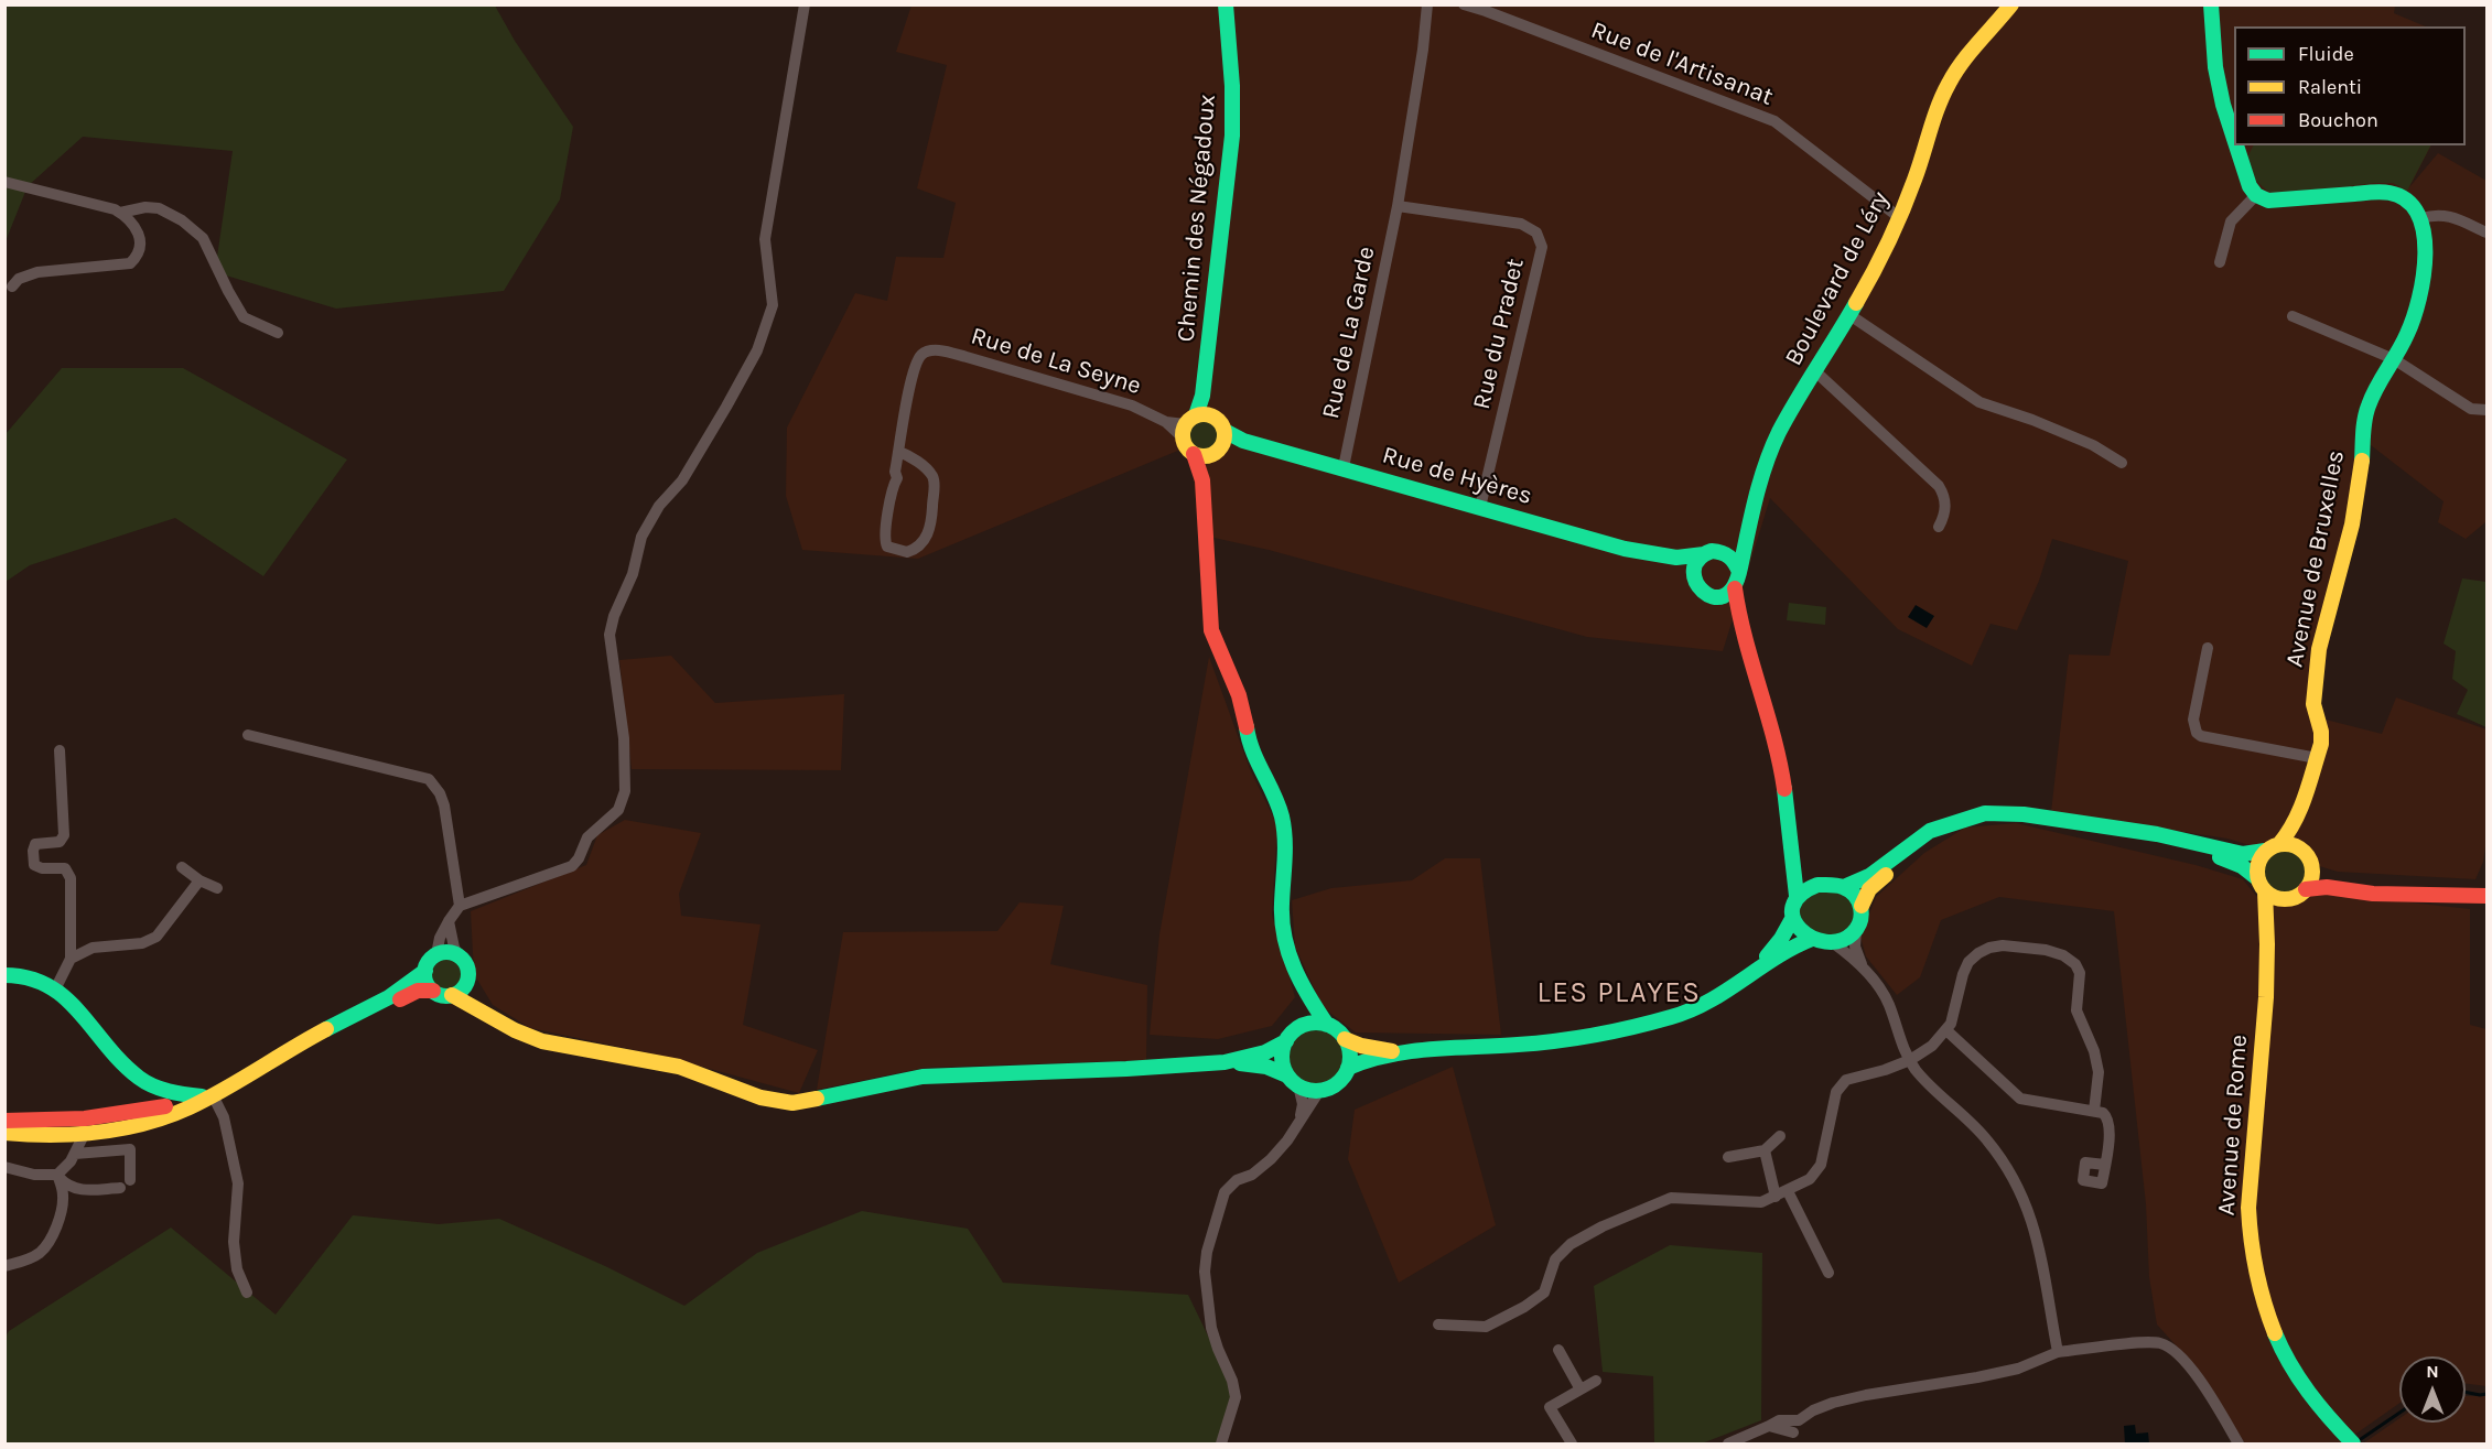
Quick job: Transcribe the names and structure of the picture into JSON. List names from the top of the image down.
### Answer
{
  "streets": {
    "street": [
      "Rue de l'Artisanat",
      "Chemin des Négadoux",
      "Boulevard de Léry",
      "Rue de La Garde",
      "Rue du Pradet",
      "Rue de La Seyne",
      "Rue de Hyères",
      "Avenue de Bruxelles",
      "Avenue de Rome"
    ]
  },
  "crossings": [
    ["Rue de l'Artisanat", "Boulevard de Léry"],
    ["Chemin des Négadoux", "Rue de La Seyne"],
    ["Chemin des Négadoux", "Rue de Hyères"],
    ["Boulevard de Léry", "Rue de Hyères"],
    ["Rue de La Garde", "Rue du Pradet"],
    ["Rue de La Garde", "Rue de Hyères"],
    ["Rue du Pradet", "Rue de Hyères"],
    ["Rue de La Seyne", "Rue de Hyères"]
  ],
  "districts": ["LES PLAYES"],
  "legend": ["Fluide", "Ralenti", "Bouchon"],
  "north": "top"
}
